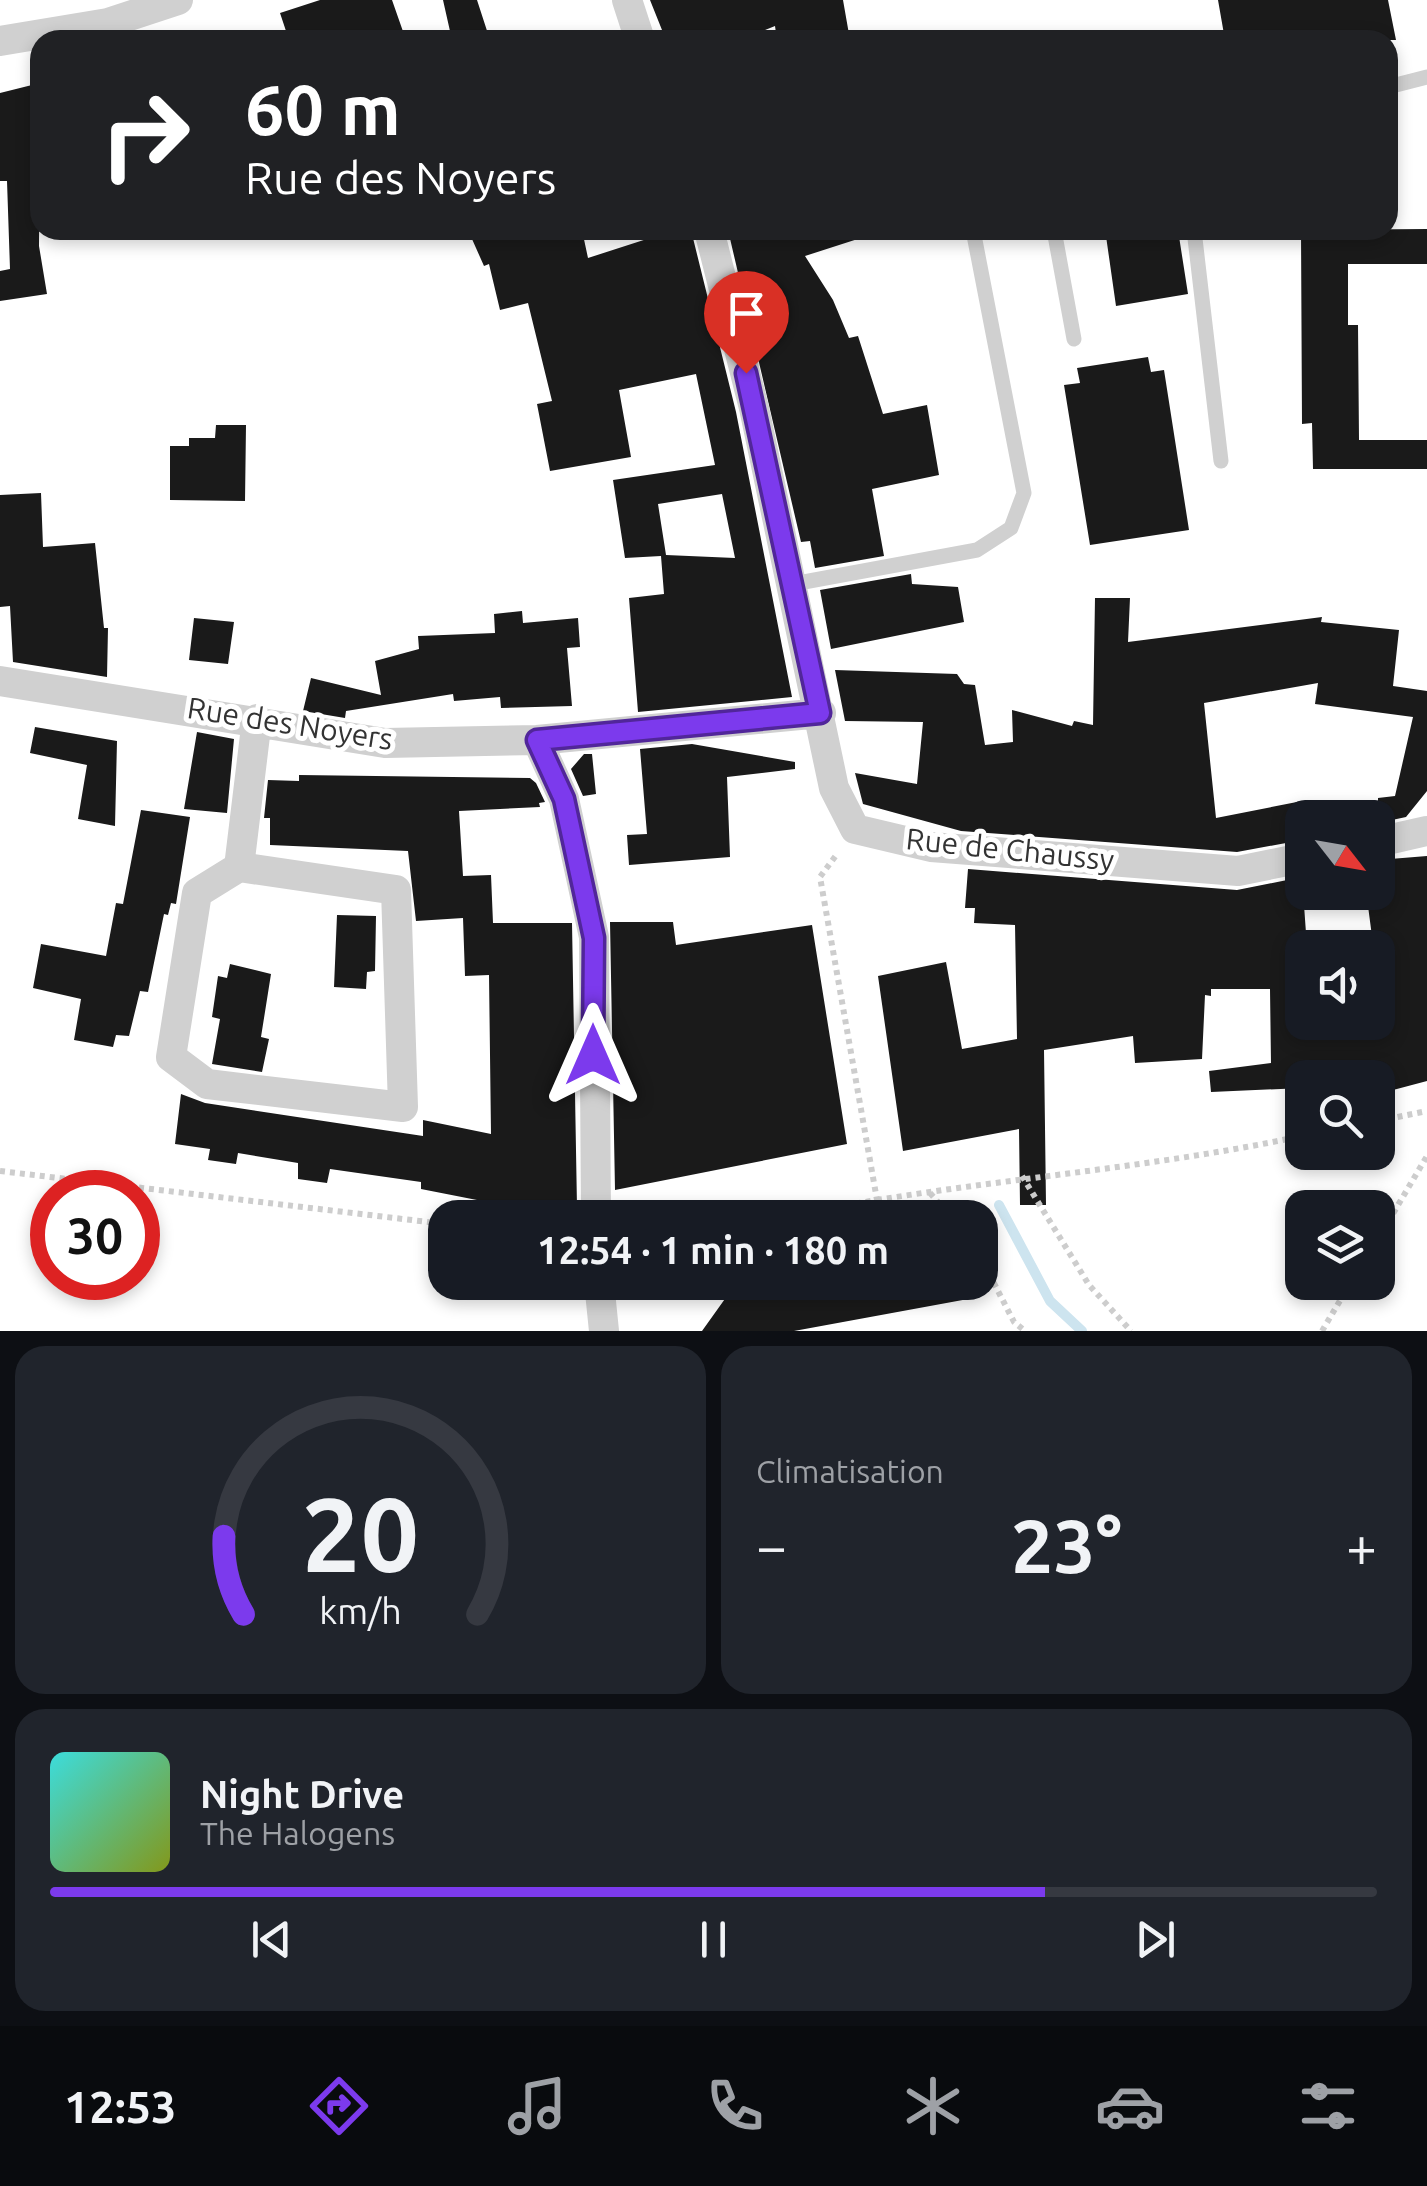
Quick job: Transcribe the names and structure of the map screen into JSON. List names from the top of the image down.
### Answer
{
  "streets": {
    "street": ["Rue des Noyers", "Rue de Chaussy"]
  },
  "north": "bottom right",
  "page": {
    "turn": ["60 m", "Rue des Noyers"],
    "limit": "30",
    "trip": "12:54 · 1 min · 180 m",
    "tile": "Climatisation",
    "heat": ["−", "23°", "+"],
    "song": ["Night Drive", "The Halogens"],
    "tabs": "12:53",
    "gauge": ["20", "km/h"]
  }
}
